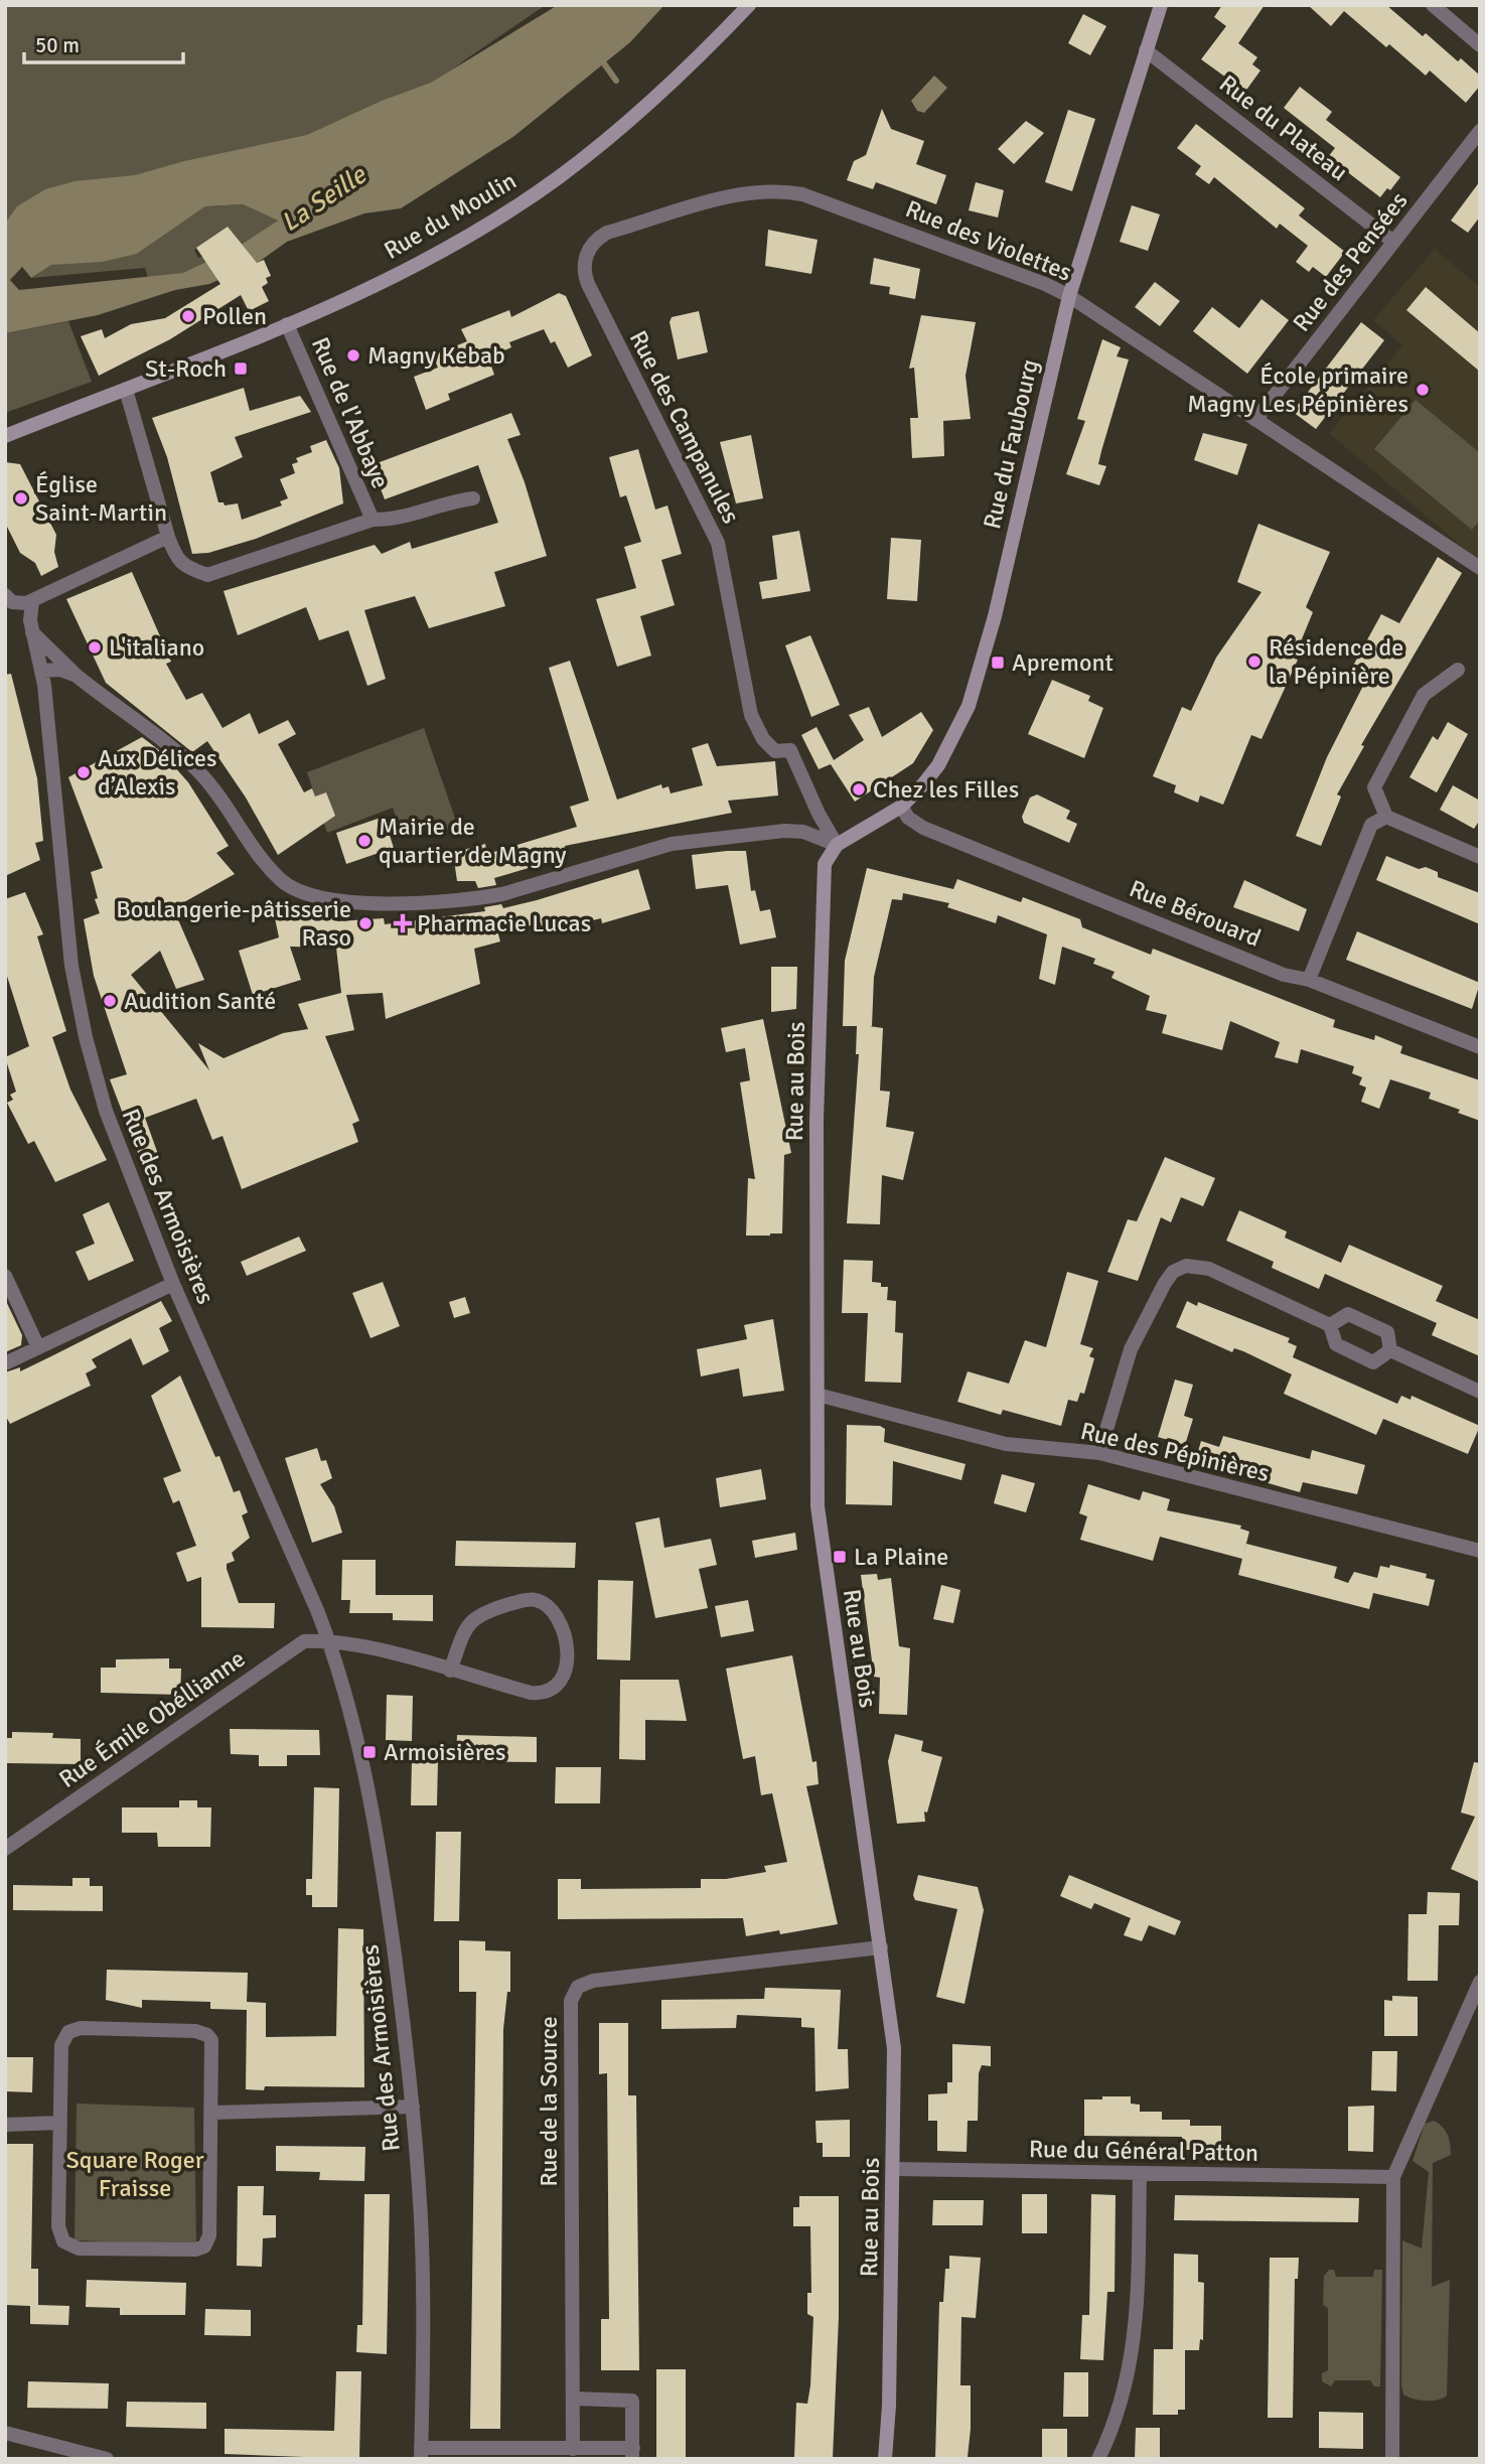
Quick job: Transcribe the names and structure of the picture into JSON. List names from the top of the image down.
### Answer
{
  "streets": {
    "main road": ["Rue du Moulin", "Rue du Faubourg", "Rue au Bois"],
    "street": [
      "Rue du Plateau",
      "Rue des Violettes",
      "Rue des Pensées",
      "Rue de l'Abbaye",
      "Rue des Campanules",
      "Rue Bérouard",
      "Rue des Armoisières",
      "Rue des Pépinières",
      "Rue Émile Obéllianne",
      "Rue de la Source",
      "Rue du Général Patton"
    ]
  },
  "crossings": [
    ["Rue du Plateau", "Rue des Pensées"],
    ["Rue du Plateau", "Rue du Faubourg"],
    ["Rue du Moulin", "Rue de l'Abbaye"],
    ["Rue des Violettes", "Rue des Pensées"],
    ["Rue des Violettes", "Rue des Campanules"],
    ["Rue des Violettes", "Rue du Faubourg"],
    ["Rue des Campanules", "Rue du Faubourg"],
    ["Rue des Campanules", "Rue au Bois"],
    ["Rue du Faubourg", "Rue Bérouard"],
    ["Rue du Faubourg", "Rue au Bois"],
    ["Rue au Bois", "Rue des Pépinières"],
    ["Rue au Bois", "Rue de la Source"],
    ["Rue au Bois", "Rue du Général Patton"],
    ["Rue des Armoisières", "Rue Émile Obéllianne"]
  ],
  "water": ["La Seille"],
  "parks": ["Square Roger Fraisse"],
  "places": {
    "other": [
      "Pollen",
      "Magny Kebab",
      "École primaire Magny Les Pépinières",
      "Église Saint-Martin",
      "L'italiano",
      "Résidence de la Pépinière",
      "Aux Délices d’Alexis",
      "Chez les Filles",
      "Mairie de quartier de Magny",
      "Boulangerie-pâtisserie Raso",
      "Audition Santé"
    ],
    "transit": [
      "St-Roch",
      "Apremont",
      "La Plaine",
      "Armoisières"
    ],
    "health": ["Pharmacie Lucas"]
  },
  "scale_bar": "50 m"
}
